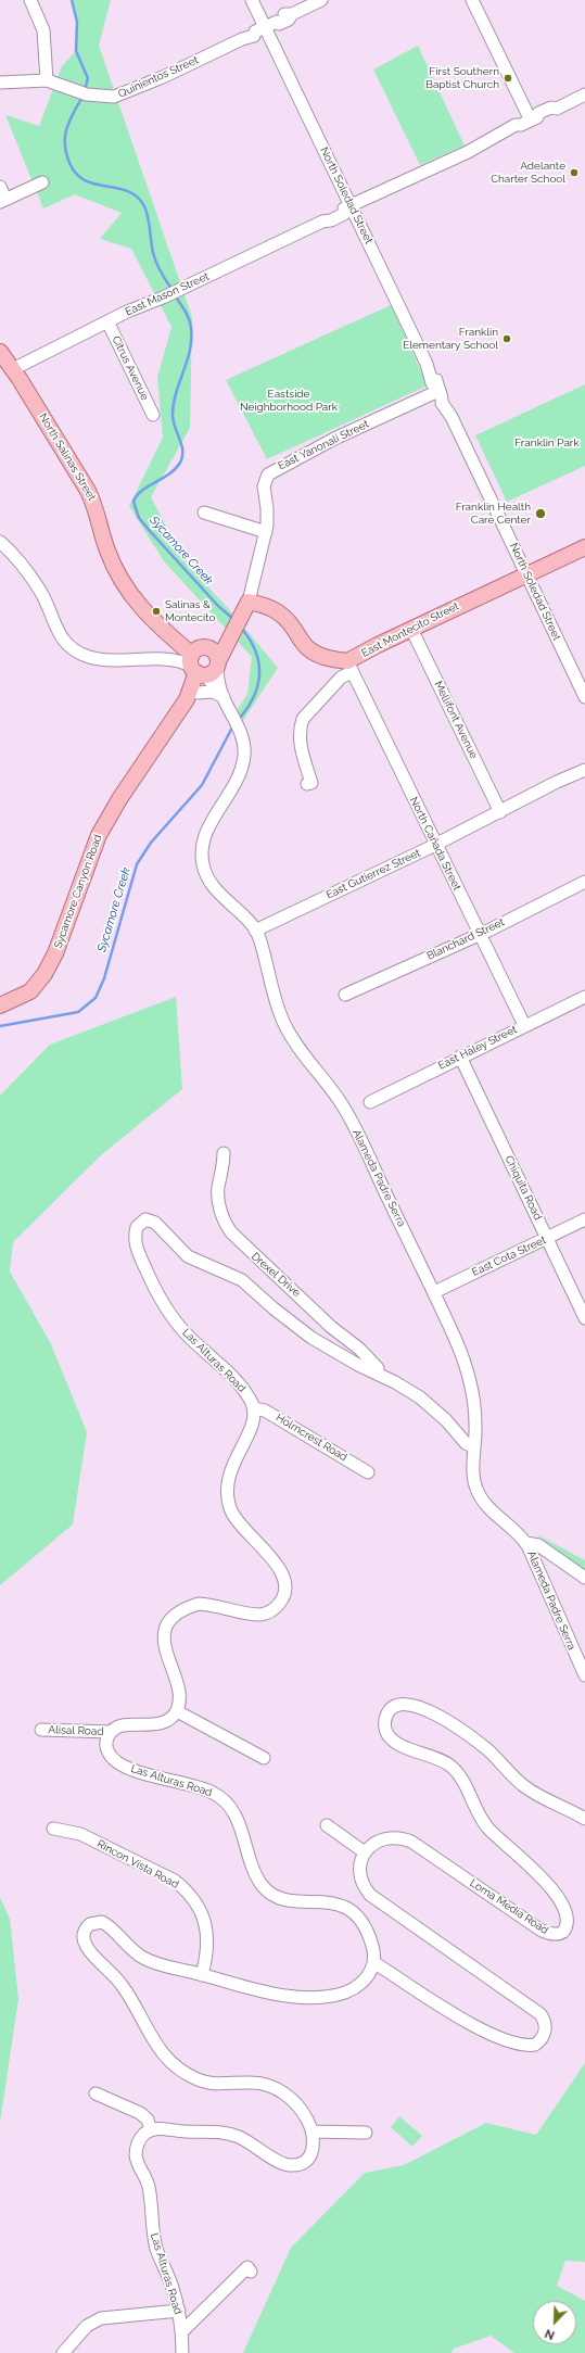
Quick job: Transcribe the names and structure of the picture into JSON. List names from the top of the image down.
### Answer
{
  "streets": {
    "main road": [
      "East Yanonali Street",
      "North Salinas Street",
      "East Montecito Street",
      "Sycamore Canyon Road"
    ],
    "street": [
      "Quinientos Street",
      "North Soledad Street",
      "East Mason Street",
      "Citrus Avenue",
      "Mellifont Avenue",
      "North Cañada Street",
      "East Gutierrez Street",
      "Blanchard Street",
      "East Haley Street",
      "Alameda Padre Serra",
      "Chiquita Road",
      "East Cota Street",
      "Drexel Drive",
      "Las Alturas Road",
      "Holmcrest Road",
      "Alisal Road",
      "Rincon Vista Road",
      "Loma Media Road"
    ]
  },
  "crossings": [
    ["Quinientos Street", "North Soledad Street"],
    ["North Soledad Street", "East Mason Street"],
    ["North Soledad Street", "East Yanonali Street"],
    ["North Soledad Street", "East Montecito Street"],
    ["East Mason Street", "Citrus Avenue"],
    ["East Mason Street", "North Salinas Street"],
    ["East Yanonali Street", "North Salinas Street"],
    ["East Yanonali Street", "Sycamore Canyon Road"],
    ["East Yanonali Street", "Alameda Padre Serra"],
    ["North Salinas Street", "Sycamore Canyon Road"],
    ["North Salinas Street", "Alameda Padre Serra"],
    ["East Montecito Street", "Mellifont Avenue"],
    ["East Montecito Street", "North Cañada Street"],
    ["Mellifont Avenue", "East Gutierrez Street"],
    ["North Cañada Street", "East Gutierrez Street"],
    ["North Cañada Street", "Blanchard Street"],
    ["North Cañada Street", "East Haley Street"],
    ["East Gutierrez Street", "Alameda Padre Serra"],
    ["Sycamore Canyon Road", "Alameda Padre Serra"],
    ["East Haley Street", "Chiquita Road"],
    ["Alameda Padre Serra", "East Cota Street"],
    ["Alameda Padre Serra", "Las Alturas Road"],
    ["Chiquita Road", "East Cota Street"],
    ["Drexel Drive", "Las Alturas Road"],
    ["Las Alturas Road", "Holmcrest Road"],
    ["Las Alturas Road", "Alisal Road"]
  ],
  "water": ["Sycamore Creek"],
  "parks": ["Eastside Neighborhood Park", "Franklin Park"],
  "places": [
    "First Southern Baptist Church",
    "Adelante Charter School",
    "Franklin Elementary School",
    "Franklin Health Care Center",
    "Salinas & Montecito"
  ],
  "north": "bottom left"
}
